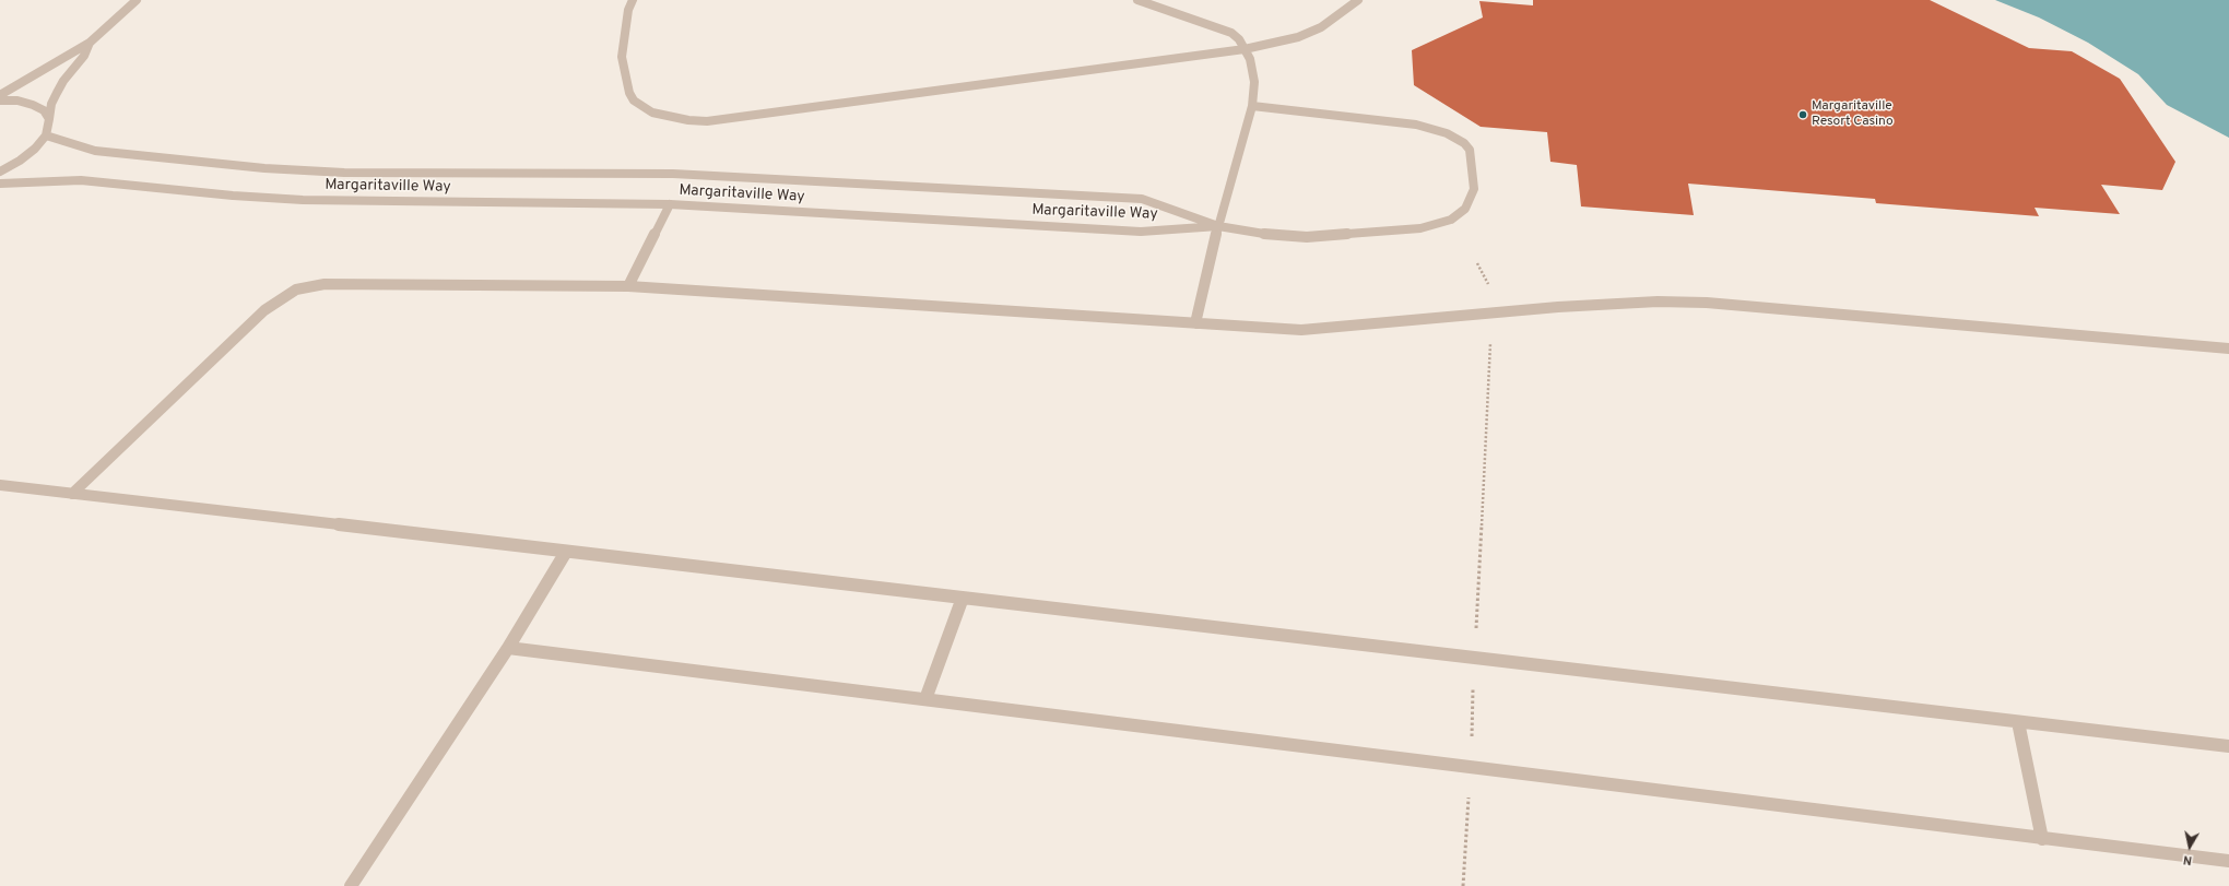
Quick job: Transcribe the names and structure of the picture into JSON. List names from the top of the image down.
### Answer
{
  "streets": {
    "street": ["Margaritaville Way"]
  },
  "places": ["Margaritaville Resort Casino"],
  "north": "bottom"
}
